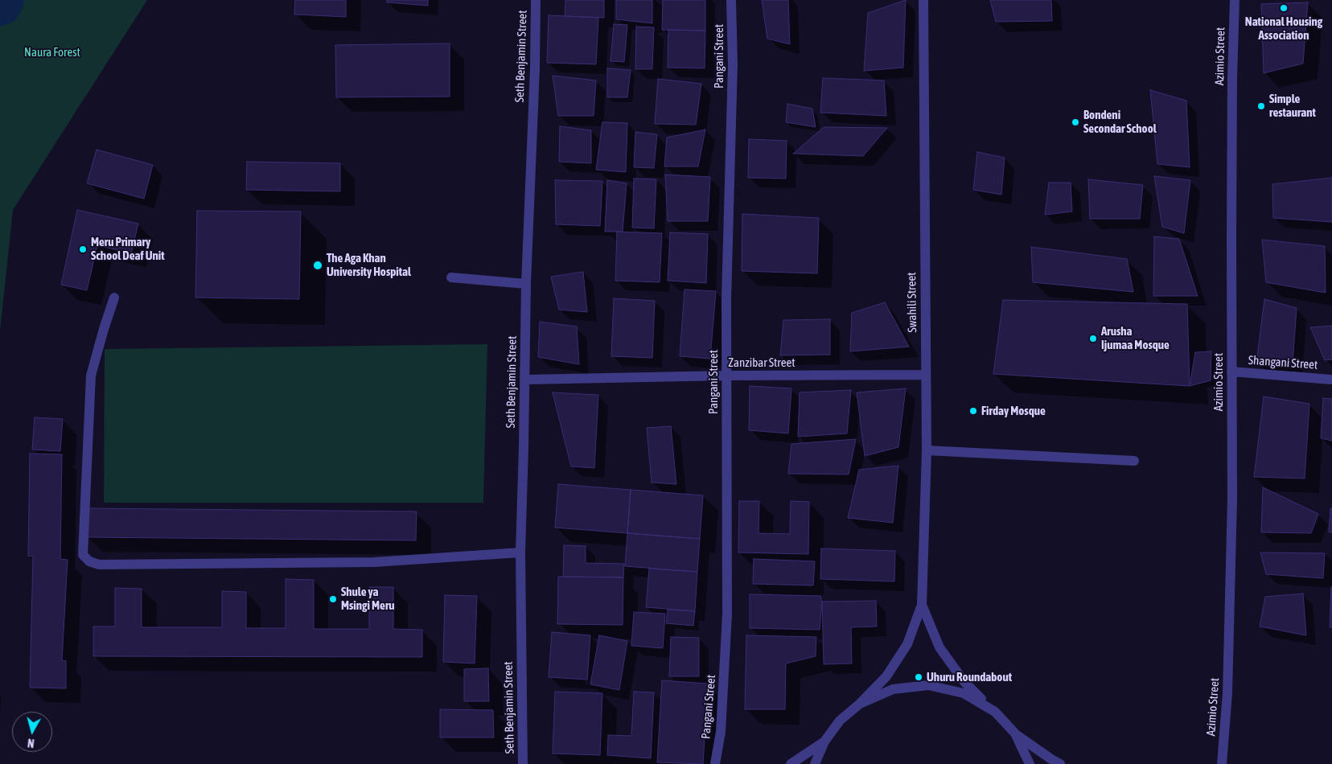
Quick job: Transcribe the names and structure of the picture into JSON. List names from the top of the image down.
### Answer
{
  "streets": {
    "street": [
      "Seth Benjamin Street",
      "Pangani Street",
      "Azimio Street",
      "Swahili Street",
      "Zanzibar Street",
      "Shangani Street"
    ]
  },
  "crossings": [
    ["Seth Benjamin Street", "Zanzibar Street"],
    ["Pangani Street", "Zanzibar Street"],
    ["Azimio Street", "Shangani Street"],
    ["Swahili Street", "Zanzibar Street"]
  ],
  "parks": ["Naura Forest"],
  "places": [
    "National Housing Association",
    "Simple restaurant",
    "Bondeni Secondar School",
    "Meru Primary School Deaf Unit",
    "The Aga Khan University Hospital",
    "Arusha Ijumaa Mosque",
    "Firday Mosque",
    "Shule ya Msingi Meru",
    "Uhuru Roundabout"
  ],
  "north": "bottom"
}
